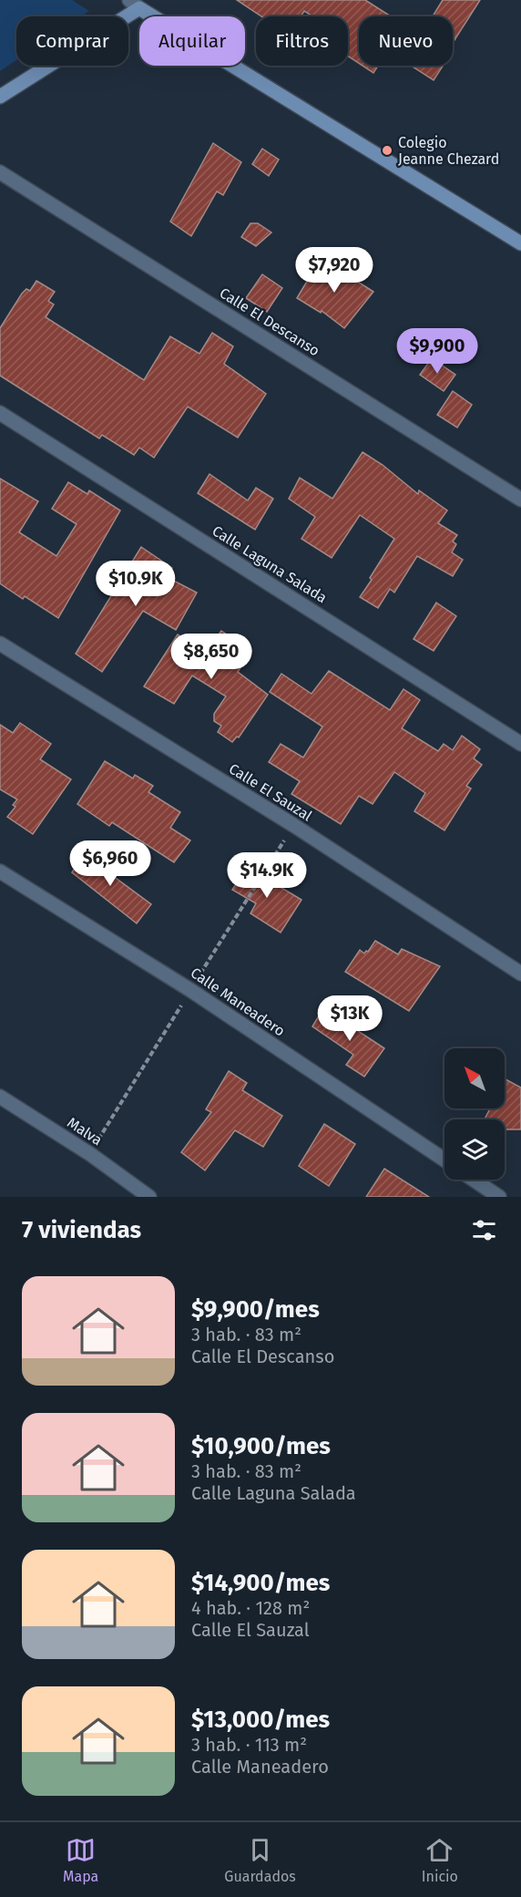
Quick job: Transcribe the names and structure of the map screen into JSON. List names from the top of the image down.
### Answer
{
  "streets": {
    "street": [
      "Calle El Descanso",
      "Calle Laguna Salada",
      "Calle El Sauzal",
      "Calle Maneadero",
      "Malva"
    ]
  },
  "places": ["Colegio Jeanne Chezard"],
  "north": "top left",
  "page": {
    "chip": [
      "Comprar",
      "Alquilar",
      "Filtros",
      "Nuevo"
    ],
    "price": [
      "$7,920",
      "$9,900",
      "$10.9K",
      "$8,650",
      "$6,960",
      "$14.9K",
      "$13K"
    ],
    "heading": "7 viviendas",
    "list": [
      {
        "name": "$9,900/mes",
        "note": "3 hab. · 83 m² · Calle El Descanso"
      },
      {
        "name": "$10,900/mes",
        "note": "3 hab. · 83 m² · Calle Laguna Salada"
      },
      {
        "name": "$14,900/mes",
        "note": "4 hab. · 128 m² · Calle El Sauzal"
      },
      {
        "name": "$13,000/mes",
        "note": "3 hab. · 113 m² · Calle Maneadero"
      }
    ],
    "tabs": ["Mapa", "Guardados", "Inicio"]
  }
}
